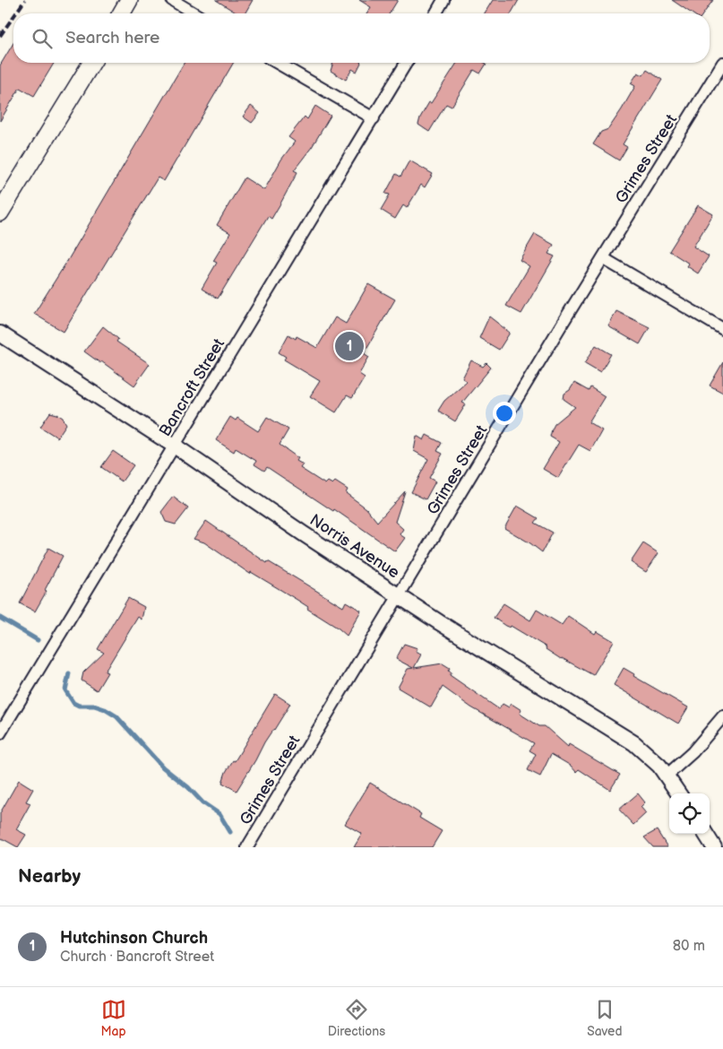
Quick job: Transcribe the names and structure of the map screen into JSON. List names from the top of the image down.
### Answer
{
  "streets": {
    "street": ["Grimes Street", "Bancroft Street", "Norris Avenue"]
  },
  "crossings": [
    ["Grimes Street", "Norris Avenue"],
    ["Bancroft Street", "Norris Avenue"]
  ],
  "page": {
    "search": "Search here",
    "pins": "1",
    "heading": "Nearby",
    "list": [
      {
        "mark": "1",
        "name": "Hutchinson Church",
        "note": "Church · Bancroft Street",
        "value": "80 m"
      }
    ],
    "nav": ["Map", "Directions", "Saved"]
  }
}
